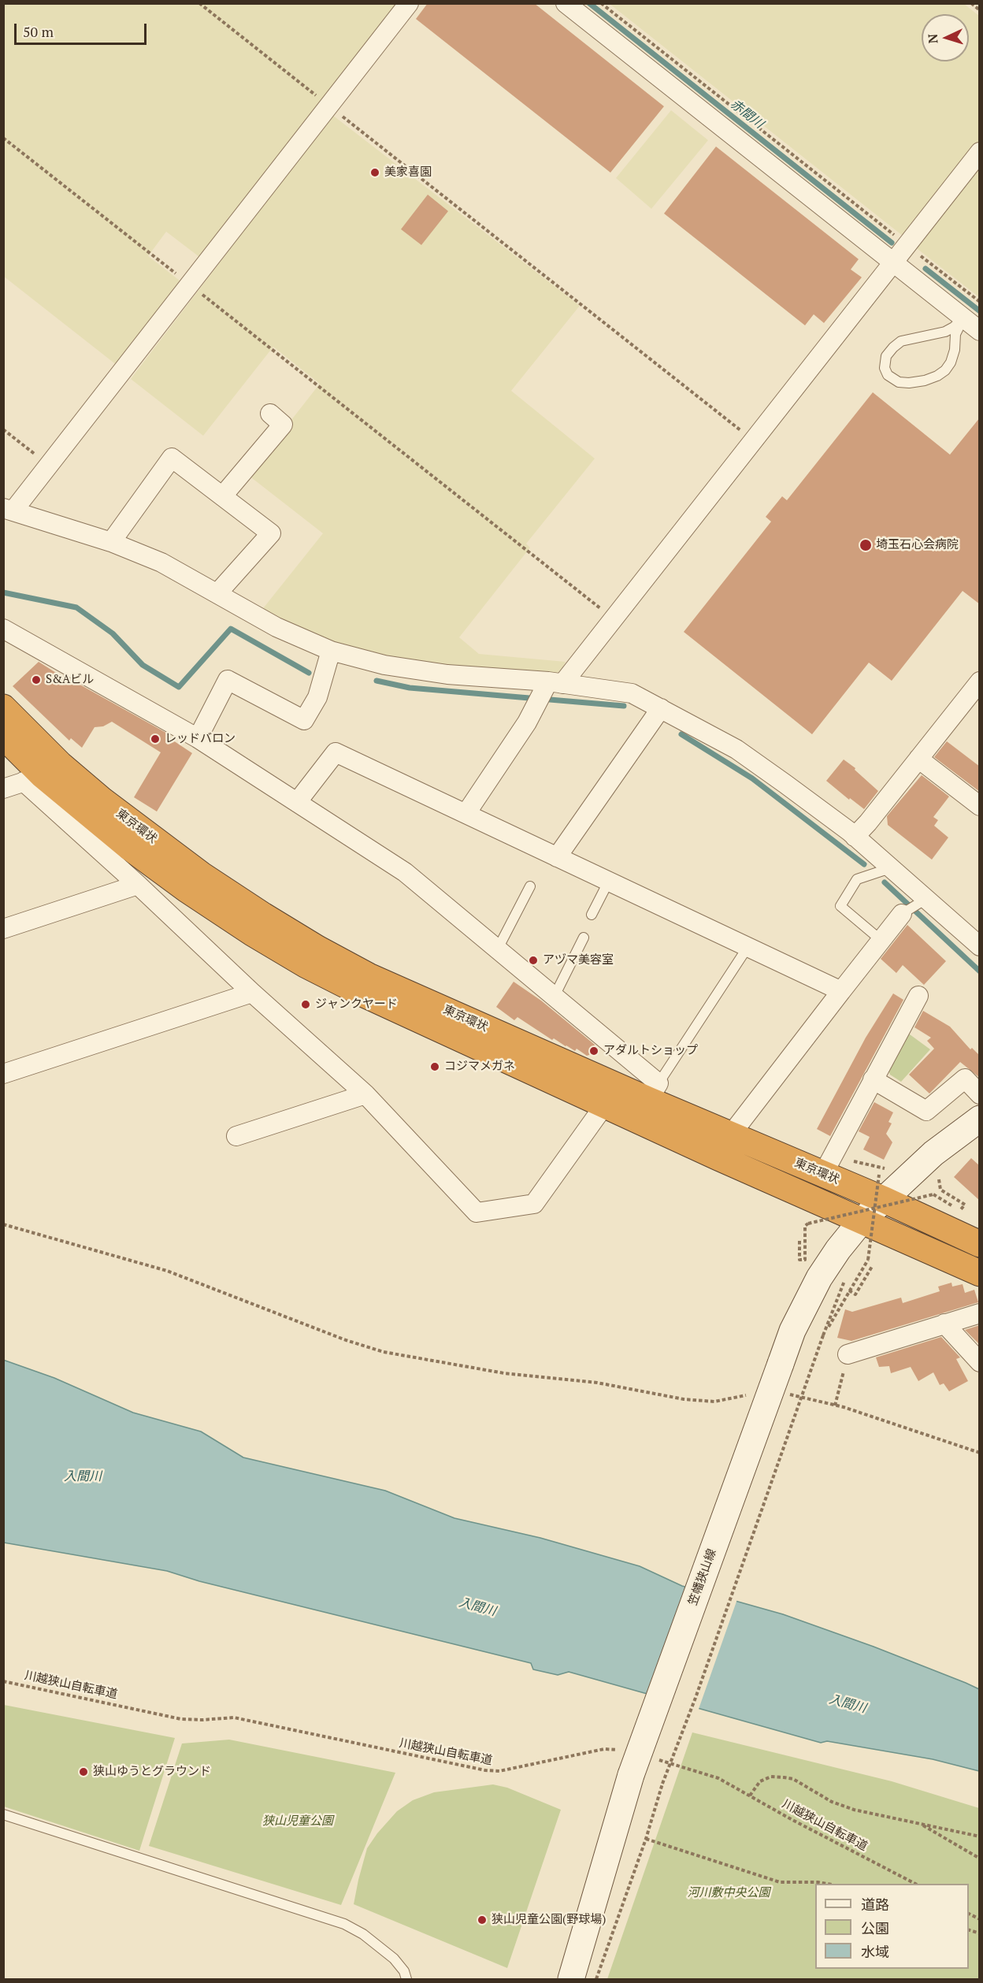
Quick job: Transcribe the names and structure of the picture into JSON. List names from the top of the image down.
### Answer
{
  "streets": {
    "highway": ["東京環状"],
    "main road": ["笠幡狭山線"],
    "path": ["川越狭山自転車道"]
  },
  "crossings": [
    ["東京環状", "笠幡狭山線"]
  ],
  "water": ["赤間川", "入間川"],
  "parks": ["狭山児童公園", "河川敷中央公園"],
  "places": [
    "美家喜園",
    "埼玉石心会病院",
    "S&Aビル",
    "レッドバロン",
    "アヅマ美容室",
    "ジャンクヤード",
    "アダルトショップ",
    "コジマメガネ",
    "狭山ゆうとグラウンド",
    "狭山児童公園(野球場)"
  ],
  "legend": ["道路", "公園", "水域"],
  "scale_bar": "50 m",
  "north": "left"
}
